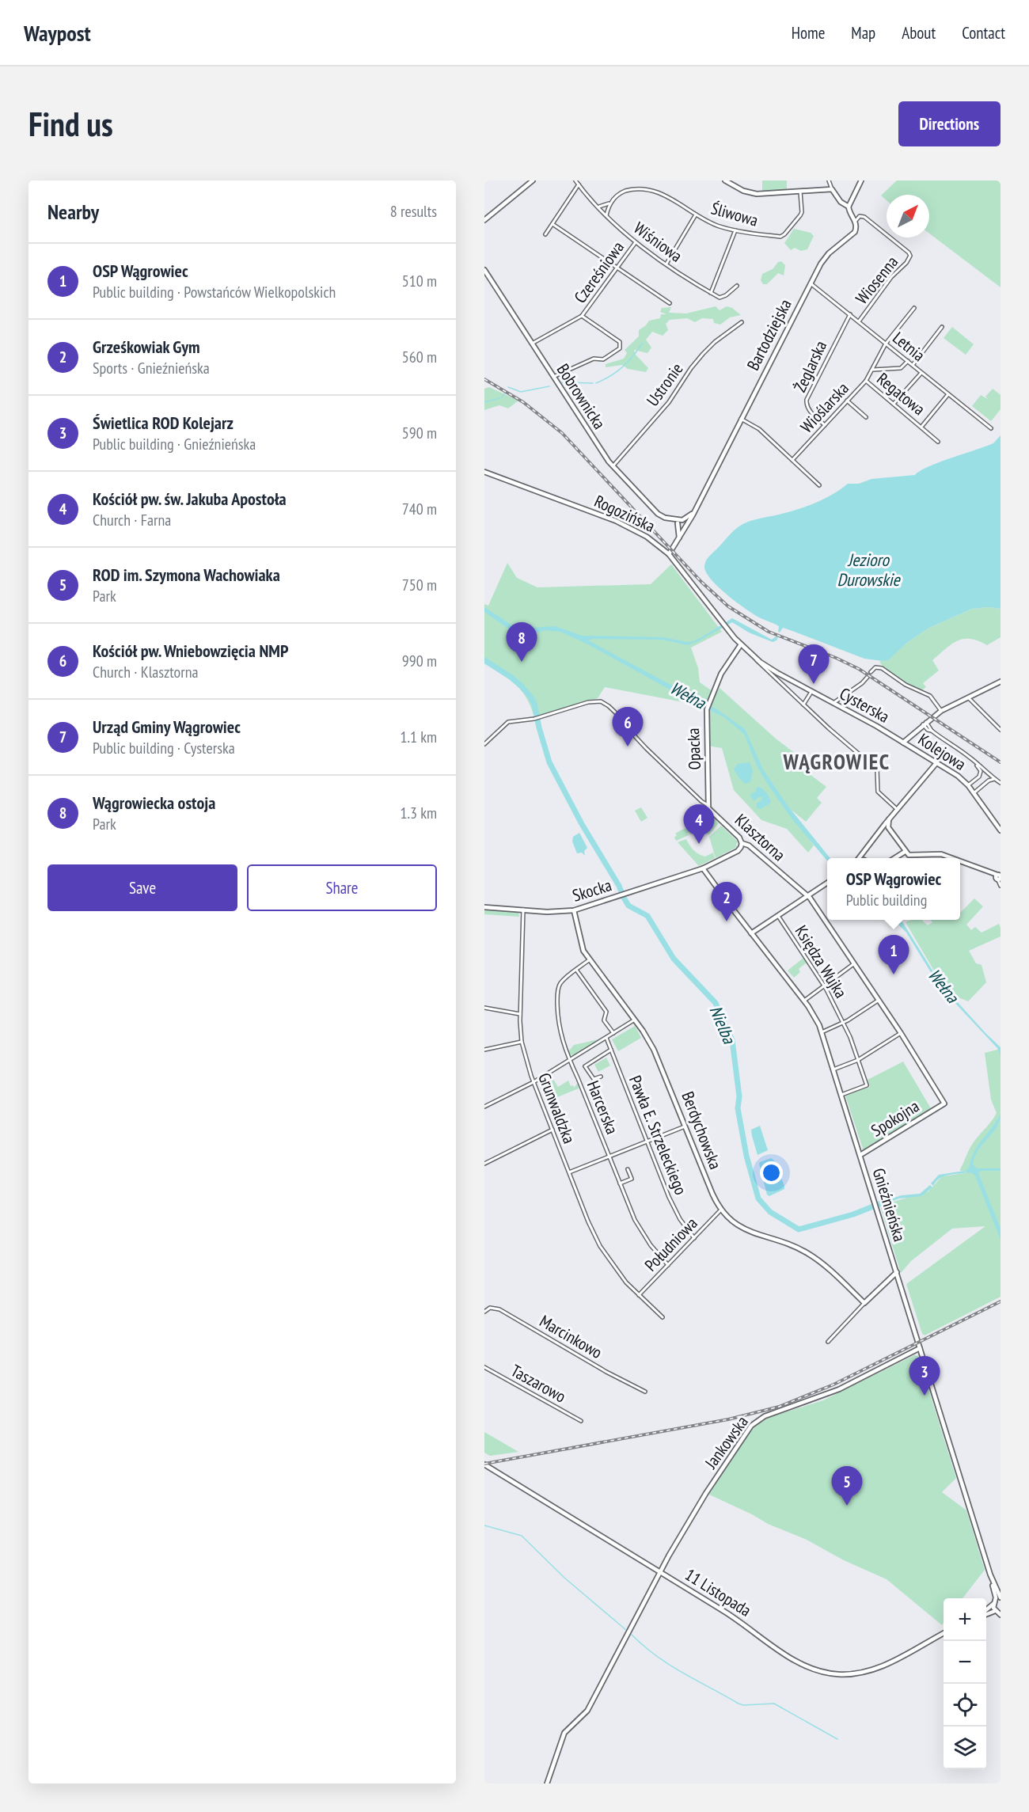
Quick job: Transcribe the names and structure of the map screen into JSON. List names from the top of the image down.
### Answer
{
  "streets": {
    "street": [
      "Śliwowa",
      "Wiśniowa",
      "Czereśniowa",
      "Wiosenna",
      "Bartodziejska",
      "Letnia",
      "Żeglarska",
      "Ustronie",
      "Regatowa",
      "Bobrownicka",
      "Wioślarska",
      "Rogozińska",
      "Cysterska",
      "Opacka",
      "Kolejowa",
      "Klasztorna",
      "Skocka",
      "Księdza Wujka",
      "Harcerska",
      "Grunwaldzka",
      "Spokojna",
      "Berdychowska",
      "Pawła E. Strzeleckiego",
      "Gnieźnieńska",
      "Południowa",
      "Marcinkowo",
      "Taszarowo",
      "Jankowska",
      "11 Listopada"
    ]
  },
  "crossings": [
    ["Śliwowa", "Wiśniowa"],
    ["Wiśniowa", "Czereśniowa"],
    ["Czereśniowa", "Bobrownicka"],
    ["Wiosenna", "Bartodziejska"],
    ["Wiosenna", "Letnia"],
    ["Bartodziejska", "Letnia"],
    ["Bartodziejska", "Bobrownicka"],
    ["Bartodziejska", "Rogozińska"],
    ["Letnia", "Żeglarska"],
    ["Letnia", "Regatowa"],
    ["Letnia", "Wioślarska"],
    ["Żeglarska", "Wioślarska"],
    ["Ustronie", "Bobrownicka"],
    ["Regatowa", "Wioślarska"],
    ["Rogozińska", "Cysterska"],
    ["Rogozińska", "Opacka"],
    ["Cysterska", "Opacka"],
    ["Cysterska", "Kolejowa"],
    ["Opacka", "Klasztorna"],
    ["Klasztorna", "Skocka"],
    ["Klasztorna", "Spokojna"],
    ["Skocka", "Grunwaldzka"],
    ["Skocka", "Berdychowska"],
    ["Skocka", "Gnieźnieńska"],
    ["Księdza Wujka", "Gnieźnieńska"],
    ["Harcerska", "Berdychowska"],
    ["Harcerska", "Południowa"],
    ["Grunwaldzka", "Południowa"],
    ["Spokojna", "Gnieźnieńska"],
    ["Berdychowska", "Południowa"],
    ["Pawła E. Strzeleckiego", "Południowa"],
    ["Gnieźnieńska", "Jankowska"],
    ["Jankowska", "11 Listopada"]
  ],
  "districts": ["WĄGROWIEC"],
  "water": ["Jezioro Durowskie", "Wełna", "Nielba"],
  "north": "top right",
  "page": {
    "header": "Waypost",
    "nav": [
      "Home",
      "Map",
      "About",
      "Contact"
    ],
    "buttons": [
      "Directions",
      ["Save", "Share"]
    ],
    "title": "Find us",
    "heading": ["Nearby", "8 results"],
    "list": [
      {
        "mark": "1",
        "name": "OSP Wągrowiec",
        "note": "Public building · Powstańców Wielkopolskich",
        "value": "510 m"
      },
      {
        "mark": "2",
        "name": "Grześkowiak Gym",
        "note": "Sports · Gnieźnieńska",
        "value": "560 m"
      },
      {
        "mark": "3",
        "name": "Świetlica ROD Kolejarz",
        "note": "Public building · Gnieźnieńska",
        "value": "590 m"
      },
      {
        "mark": "4",
        "name": "Kościół pw. św. Jakuba Apostoła",
        "note": "Church · Farna",
        "value": "740 m"
      },
      {
        "mark": "5",
        "name": "ROD im. Szymona Wachowiaka",
        "note": "Park",
        "value": "750 m"
      },
      {
        "mark": "6",
        "name": "Kościół pw. Wniebowzięcia NMP",
        "note": "Church · Klasztorna",
        "value": "990 m"
      },
      {
        "mark": "7",
        "name": "Urząd Gminy Wągrowiec",
        "note": "Public building · Cysterska",
        "value": "1.1 km"
      },
      {
        "mark": "8",
        "name": "Wągrowiecka ostoja",
        "note": "Park",
        "value": "1.3 km"
      }
    ],
    "pins": [
      "8",
      "7",
      "6",
      "4",
      "2",
      "1",
      "3",
      "5"
    ],
    "popup": ["OSP Wągrowiec", "Public building"],
    "map_buttons": ["+", "−"]
  }
}
